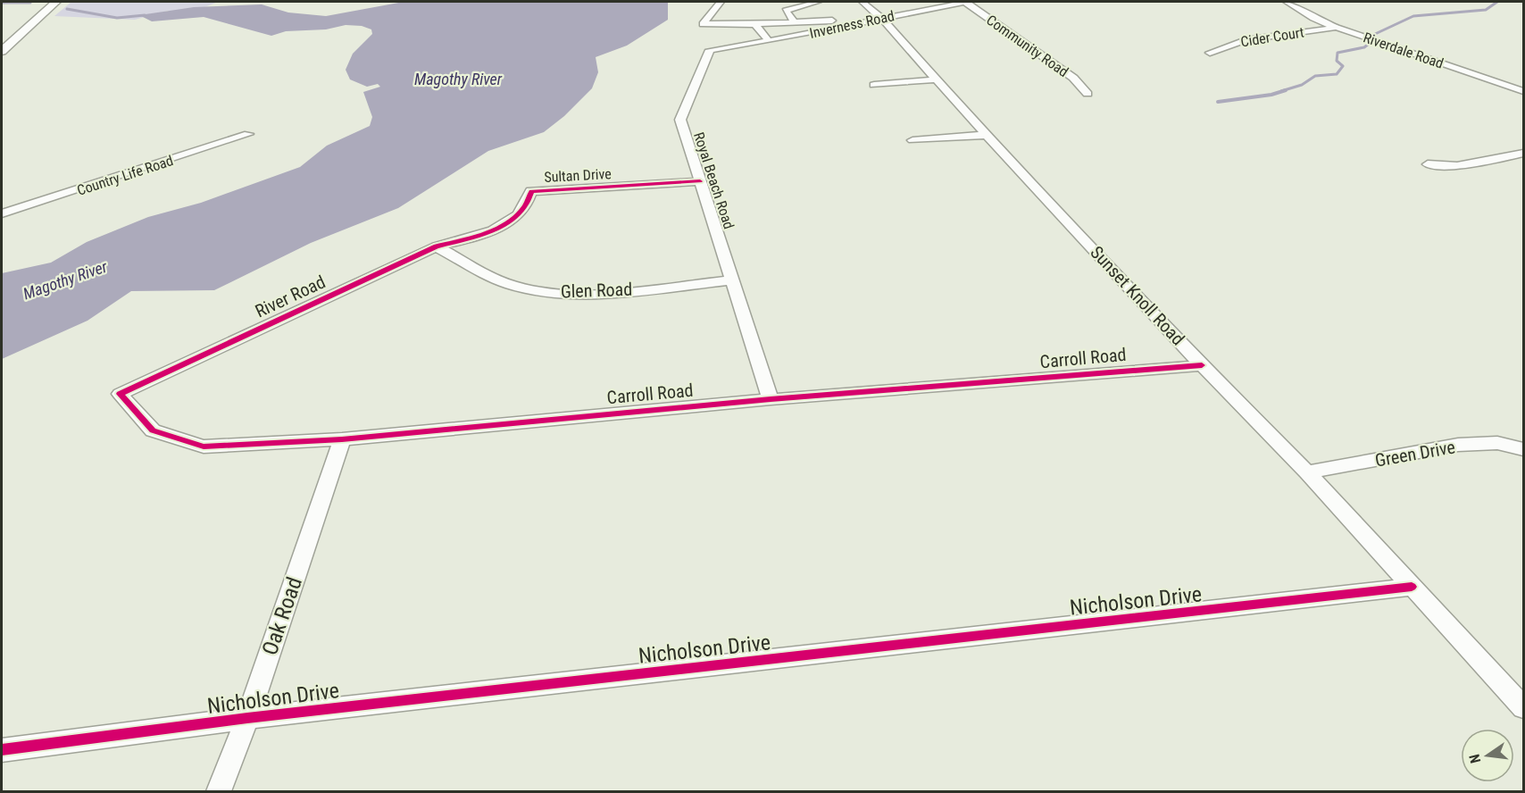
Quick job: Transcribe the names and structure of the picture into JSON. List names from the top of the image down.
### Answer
{
  "streets": {
    "street": [
      "Inverness Road",
      "Cider Court",
      "Community Road",
      "Riverdale Road",
      "Country Life Road",
      "Sultan Drive",
      "Royal Beach Road",
      "Glen Road",
      "Sunset Knoll Road",
      "River Road",
      "Carroll Road",
      "Green Drive",
      "Nicholson Drive",
      "Oak Road"
    ]
  },
  "crossings": [
    ["Inverness Road", "Community Road"],
    ["Inverness Road", "Royal Beach Road"],
    ["Inverness Road", "Sunset Knoll Road"],
    ["Cider Court", "Riverdale Road"],
    ["Sultan Drive", "Royal Beach Road"],
    ["Sultan Drive", "River Road"],
    ["Royal Beach Road", "Glen Road"],
    ["Royal Beach Road", "Carroll Road"],
    ["Glen Road", "River Road"],
    ["Sunset Knoll Road", "Carroll Road"],
    ["Sunset Knoll Road", "Green Drive"],
    ["Sunset Knoll Road", "Nicholson Drive"],
    ["River Road", "Carroll Road"],
    ["Carroll Road", "Oak Road"],
    ["Nicholson Drive", "Oak Road"]
  ],
  "water": ["Magothy River"],
  "north": "left"
}
